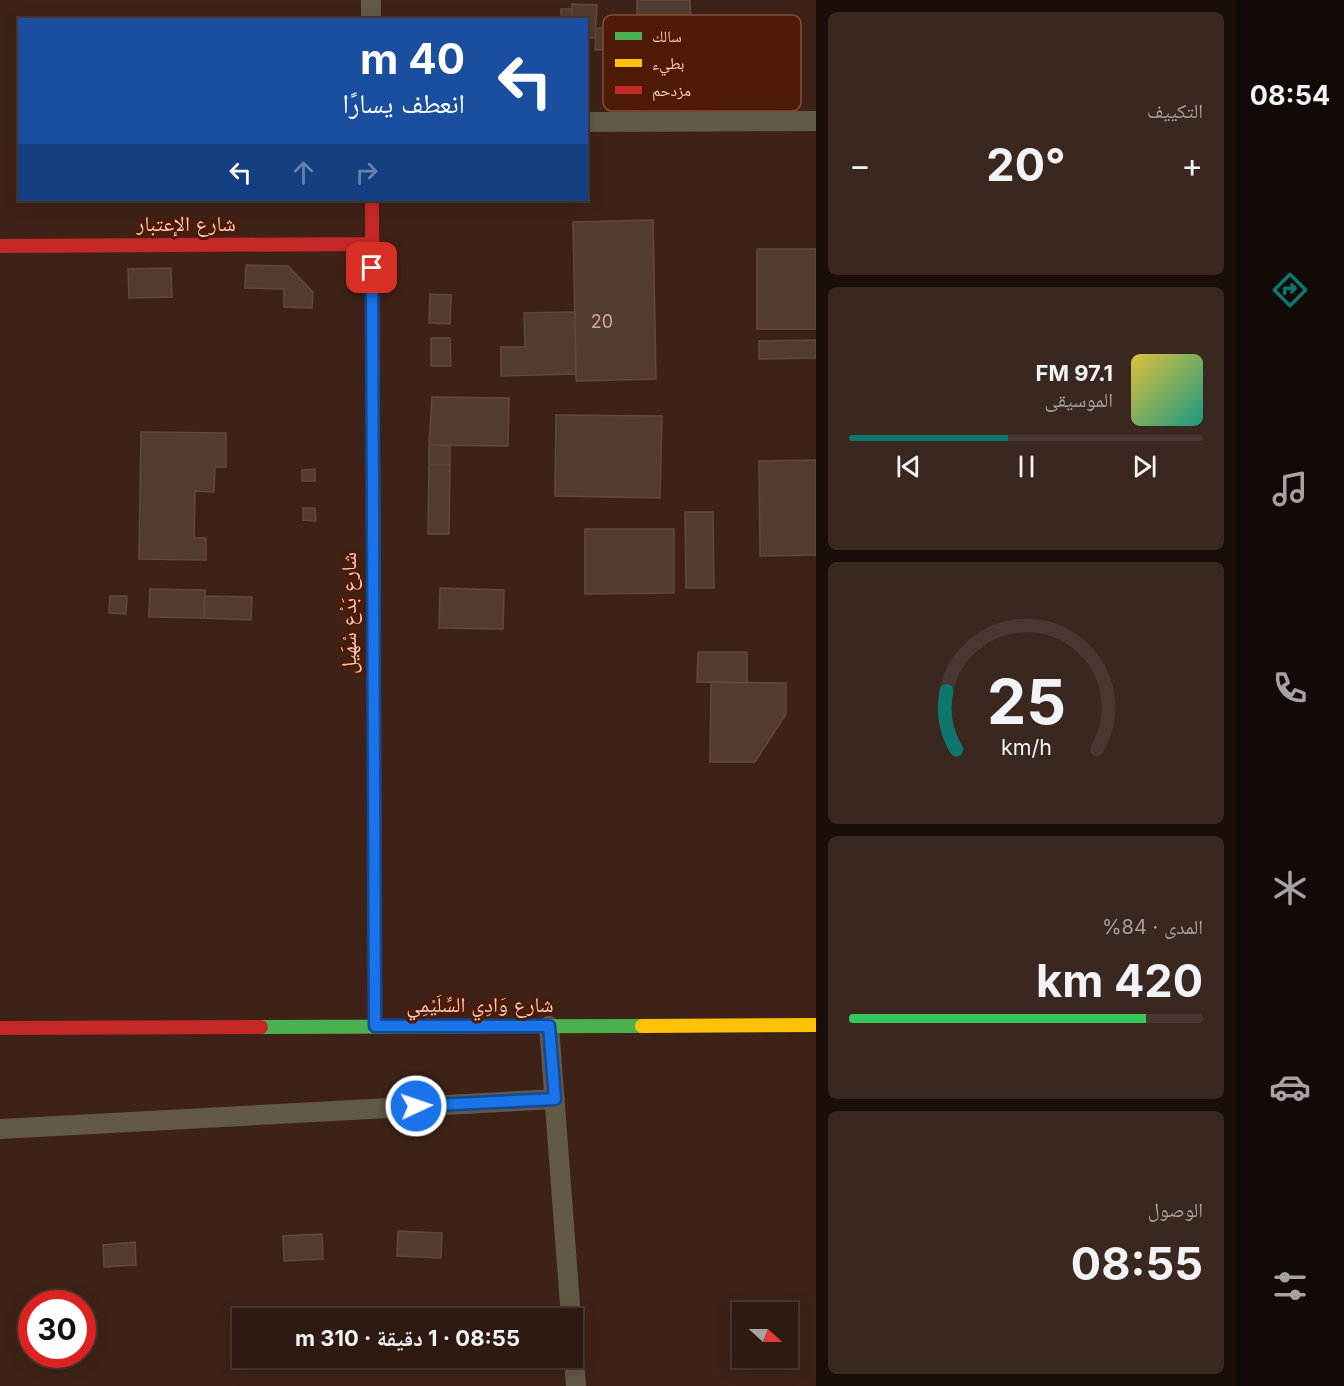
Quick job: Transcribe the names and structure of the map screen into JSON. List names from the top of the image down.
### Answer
{
  "streets": {
    "street": ["شارع الإعتبار", "شارع بَدْع سْهَيل", "شارع وَادِي السِّلَيْمِي"]
  },
  "crossings": [
    ["شارع الإعتبار", "شارع بَدْع سْهَيل"],
    ["شارع بَدْع سْهَيل", "شارع وَادِي السِّلَيْمِي"]
  ],
  "house_numbers": ["20"],
  "legend": ["سالك", "بطيء", "مزدحم"],
  "north": "right",
  "page": {
    "tabs": "08:54",
    "tile": [
      "التكييف",
      ["المدى · 84%", "420 km"],
      ["الوصول", "08:55"]
    ],
    "turn": ["40 m", "انعطف يسارًا"],
    "heat": ["−", "20°", "+"],
    "song": ["97.1 FM", "الموسيقى"],
    "limit": "30",
    "trip": "08:55 · 1 دقيقة · 310 m",
    "gauge": ["25", "km/h"]
  }
}
